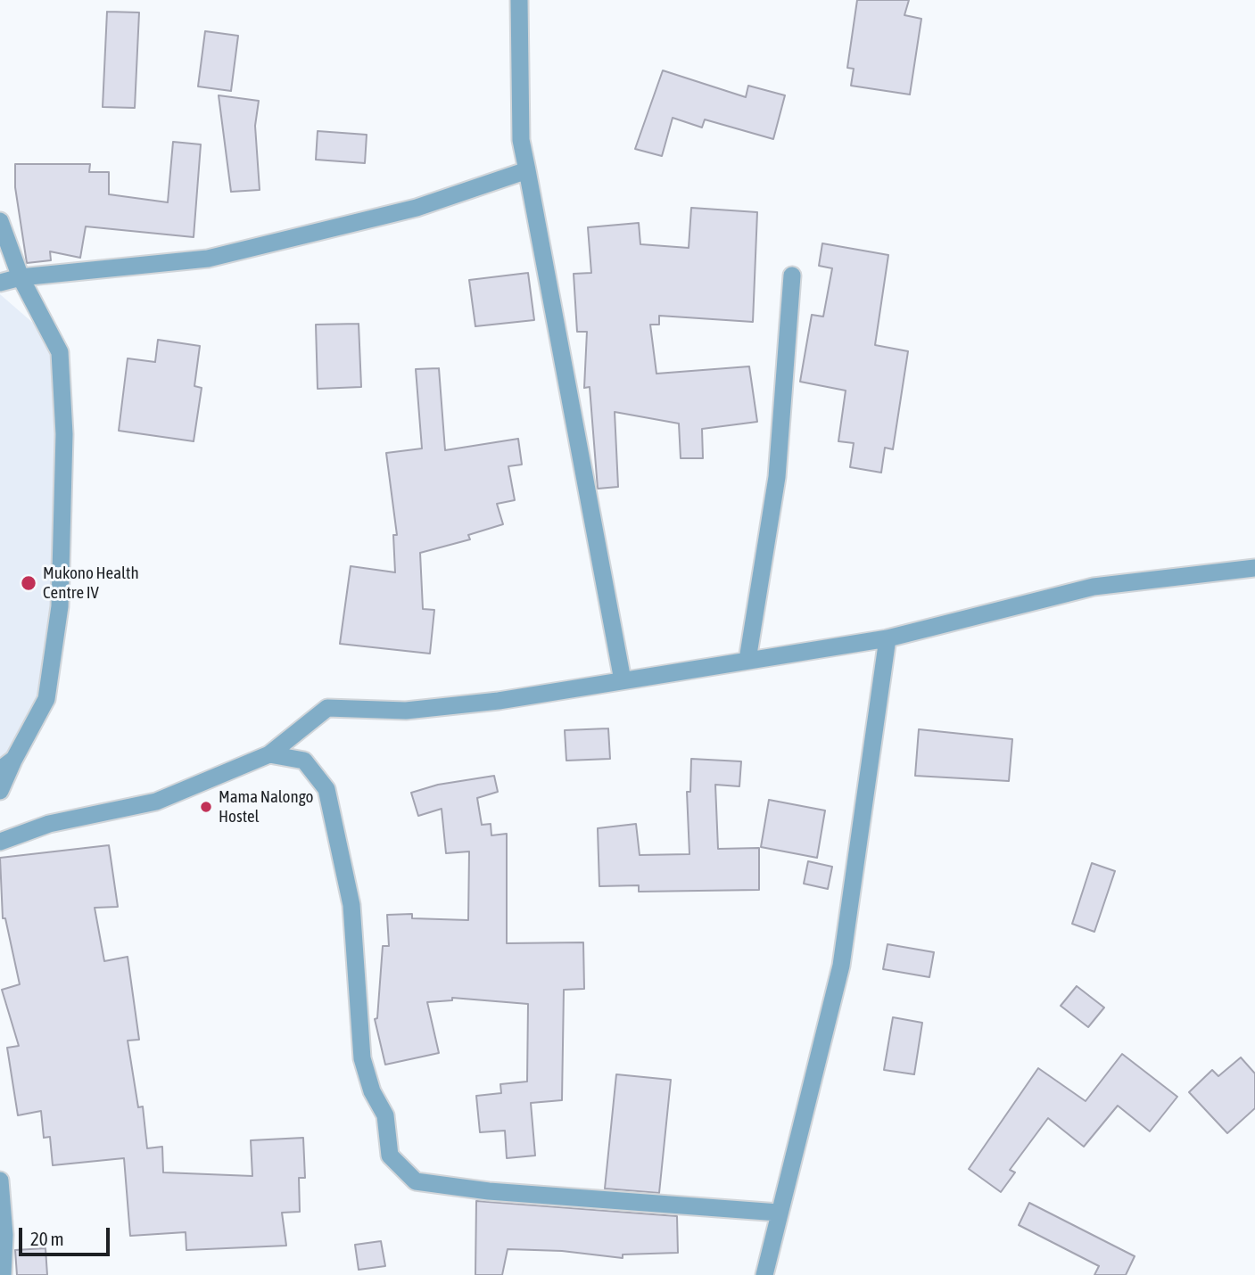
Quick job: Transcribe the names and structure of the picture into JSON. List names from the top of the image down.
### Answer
{
  "places": ["Mukono Health Centre IV", "Mama Nalongo Hostel"],
  "scale_bar": "20 m"
}
